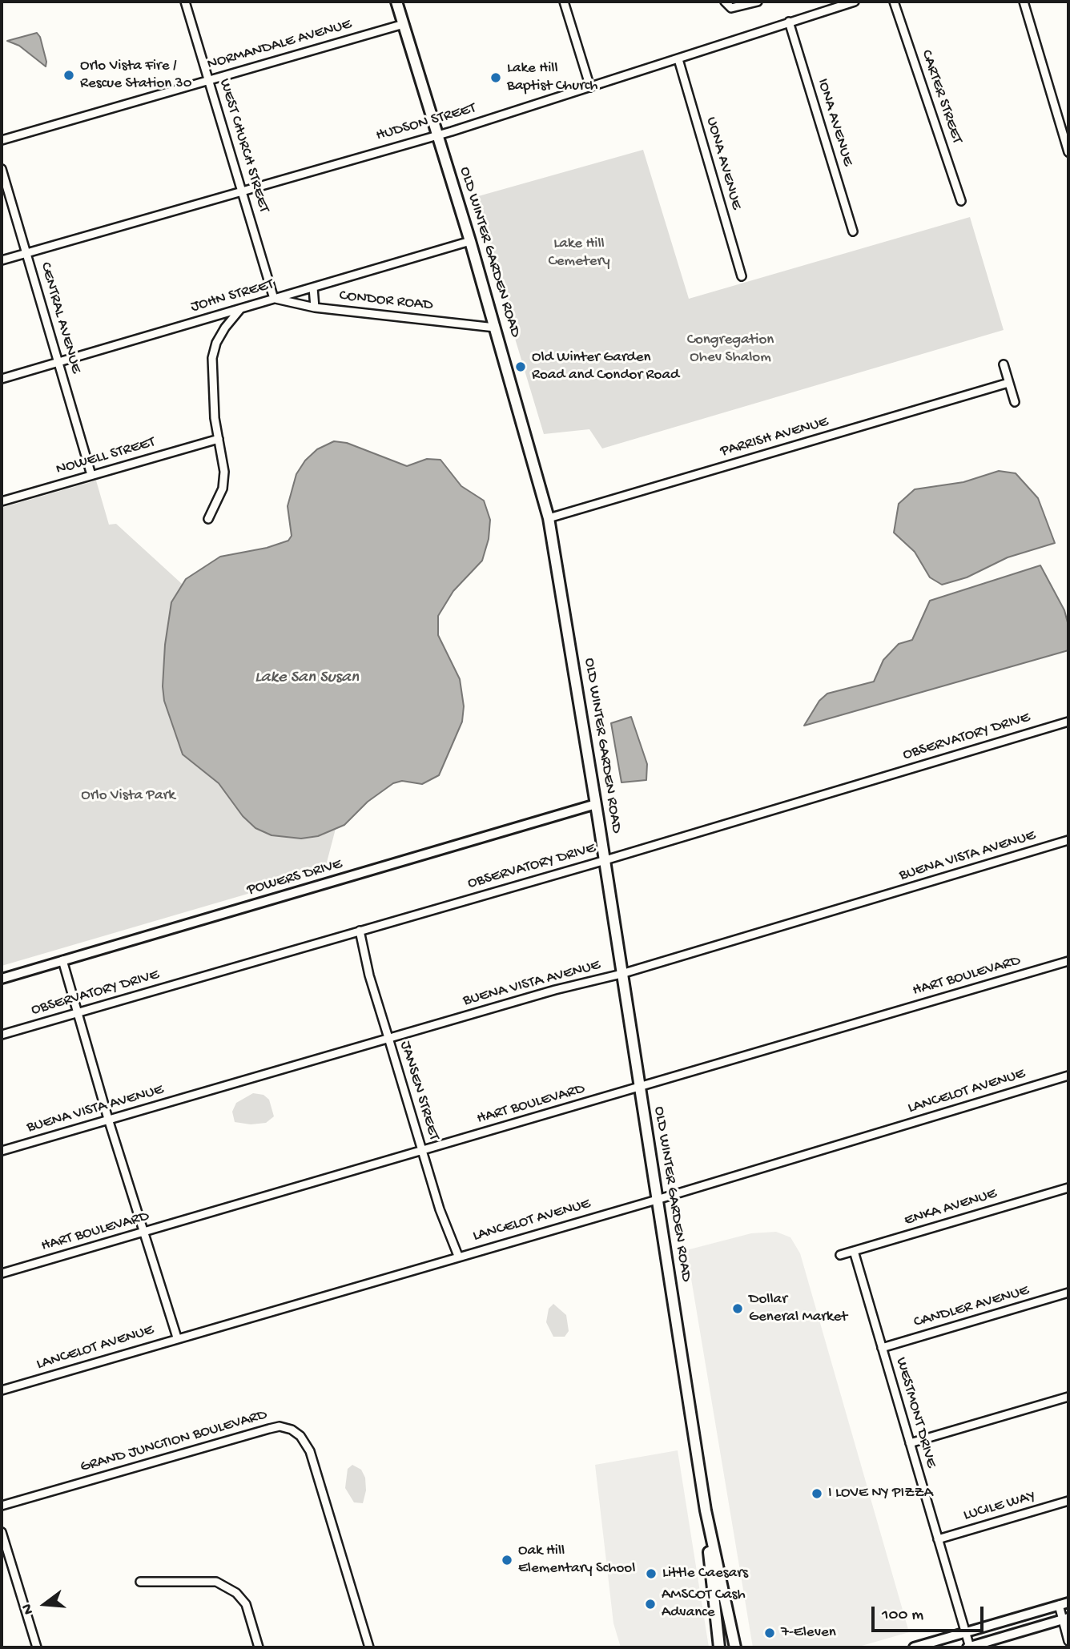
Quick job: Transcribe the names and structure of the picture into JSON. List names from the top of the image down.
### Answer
{
  "streets": {
    "main road": ["OLD WINTER GARDEN ROAD"],
    "street": [
      "NORMANDALE AVENUE",
      "CARTER STREET",
      "HUDSON STREET",
      "IONA AVENUE",
      "WEST CHURCH STREET",
      "UONA AVENUE",
      "JOHN STREET",
      "CONDOR ROAD",
      "CENTRAL AVENUE",
      "PARRISH AVENUE",
      "NOWELL STREET",
      "OBSERVATORY DRIVE",
      "BUENA VISTA AVENUE",
      "POWERS DRIVE",
      "HART BOULEVARD",
      "JANSEN STREET",
      "LANCELOT AVENUE",
      "ENKA AVENUE",
      "CANDLER AVENUE",
      "WESTMONT DRIVE",
      "GRAND JUNCTION BOULEVARD",
      "LUCILE WAY"
    ]
  },
  "crossings": [
    ["NORMANDALE AVENUE", "WEST CHURCH STREET"],
    ["NORMANDALE AVENUE", "OLD WINTER GARDEN ROAD"],
    ["HUDSON STREET", "IONA AVENUE"],
    ["HUDSON STREET", "WEST CHURCH STREET"],
    ["HUDSON STREET", "UONA AVENUE"],
    ["HUDSON STREET", "OLD WINTER GARDEN ROAD"],
    ["HUDSON STREET", "CENTRAL AVENUE"],
    ["WEST CHURCH STREET", "JOHN STREET"],
    ["WEST CHURCH STREET", "CONDOR ROAD"],
    ["OLD WINTER GARDEN ROAD", "JOHN STREET"],
    ["OLD WINTER GARDEN ROAD", "CONDOR ROAD"],
    ["OLD WINTER GARDEN ROAD", "PARRISH AVENUE"],
    ["OLD WINTER GARDEN ROAD", "OBSERVATORY DRIVE"],
    ["OLD WINTER GARDEN ROAD", "BUENA VISTA AVENUE"],
    ["OLD WINTER GARDEN ROAD", "POWERS DRIVE"],
    ["OLD WINTER GARDEN ROAD", "HART BOULEVARD"],
    ["OLD WINTER GARDEN ROAD", "LANCELOT AVENUE"],
    ["JOHN STREET", "CONDOR ROAD"],
    ["JOHN STREET", "CENTRAL AVENUE"],
    ["CENTRAL AVENUE", "NOWELL STREET"],
    ["OBSERVATORY DRIVE", "JANSEN STREET"],
    ["BUENA VISTA AVENUE", "JANSEN STREET"],
    ["HART BOULEVARD", "JANSEN STREET"],
    ["JANSEN STREET", "LANCELOT AVENUE"],
    ["ENKA AVENUE", "WESTMONT DRIVE"],
    ["CANDLER AVENUE", "WESTMONT DRIVE"],
    ["WESTMONT DRIVE", "LUCILE WAY"]
  ],
  "water": ["Lake San Susan"],
  "parks": ["Lake Hill Cemetery", "Congregation Ohev Shalom", "Orlo Vista Park"],
  "places": [
    "Orlo Vista Fire / Rescue Station 30",
    "Lake Hill Baptist Church",
    "Old Winter Garden Road and Condor Road",
    "Dollar General Market",
    "I LOVE NY PIZZA",
    "Oak Hill Elementary School",
    "Little Caesars",
    "AMSCOT Cash Advance",
    "7-Eleven"
  ],
  "scale_bar": "100 m",
  "north": "left"
}
